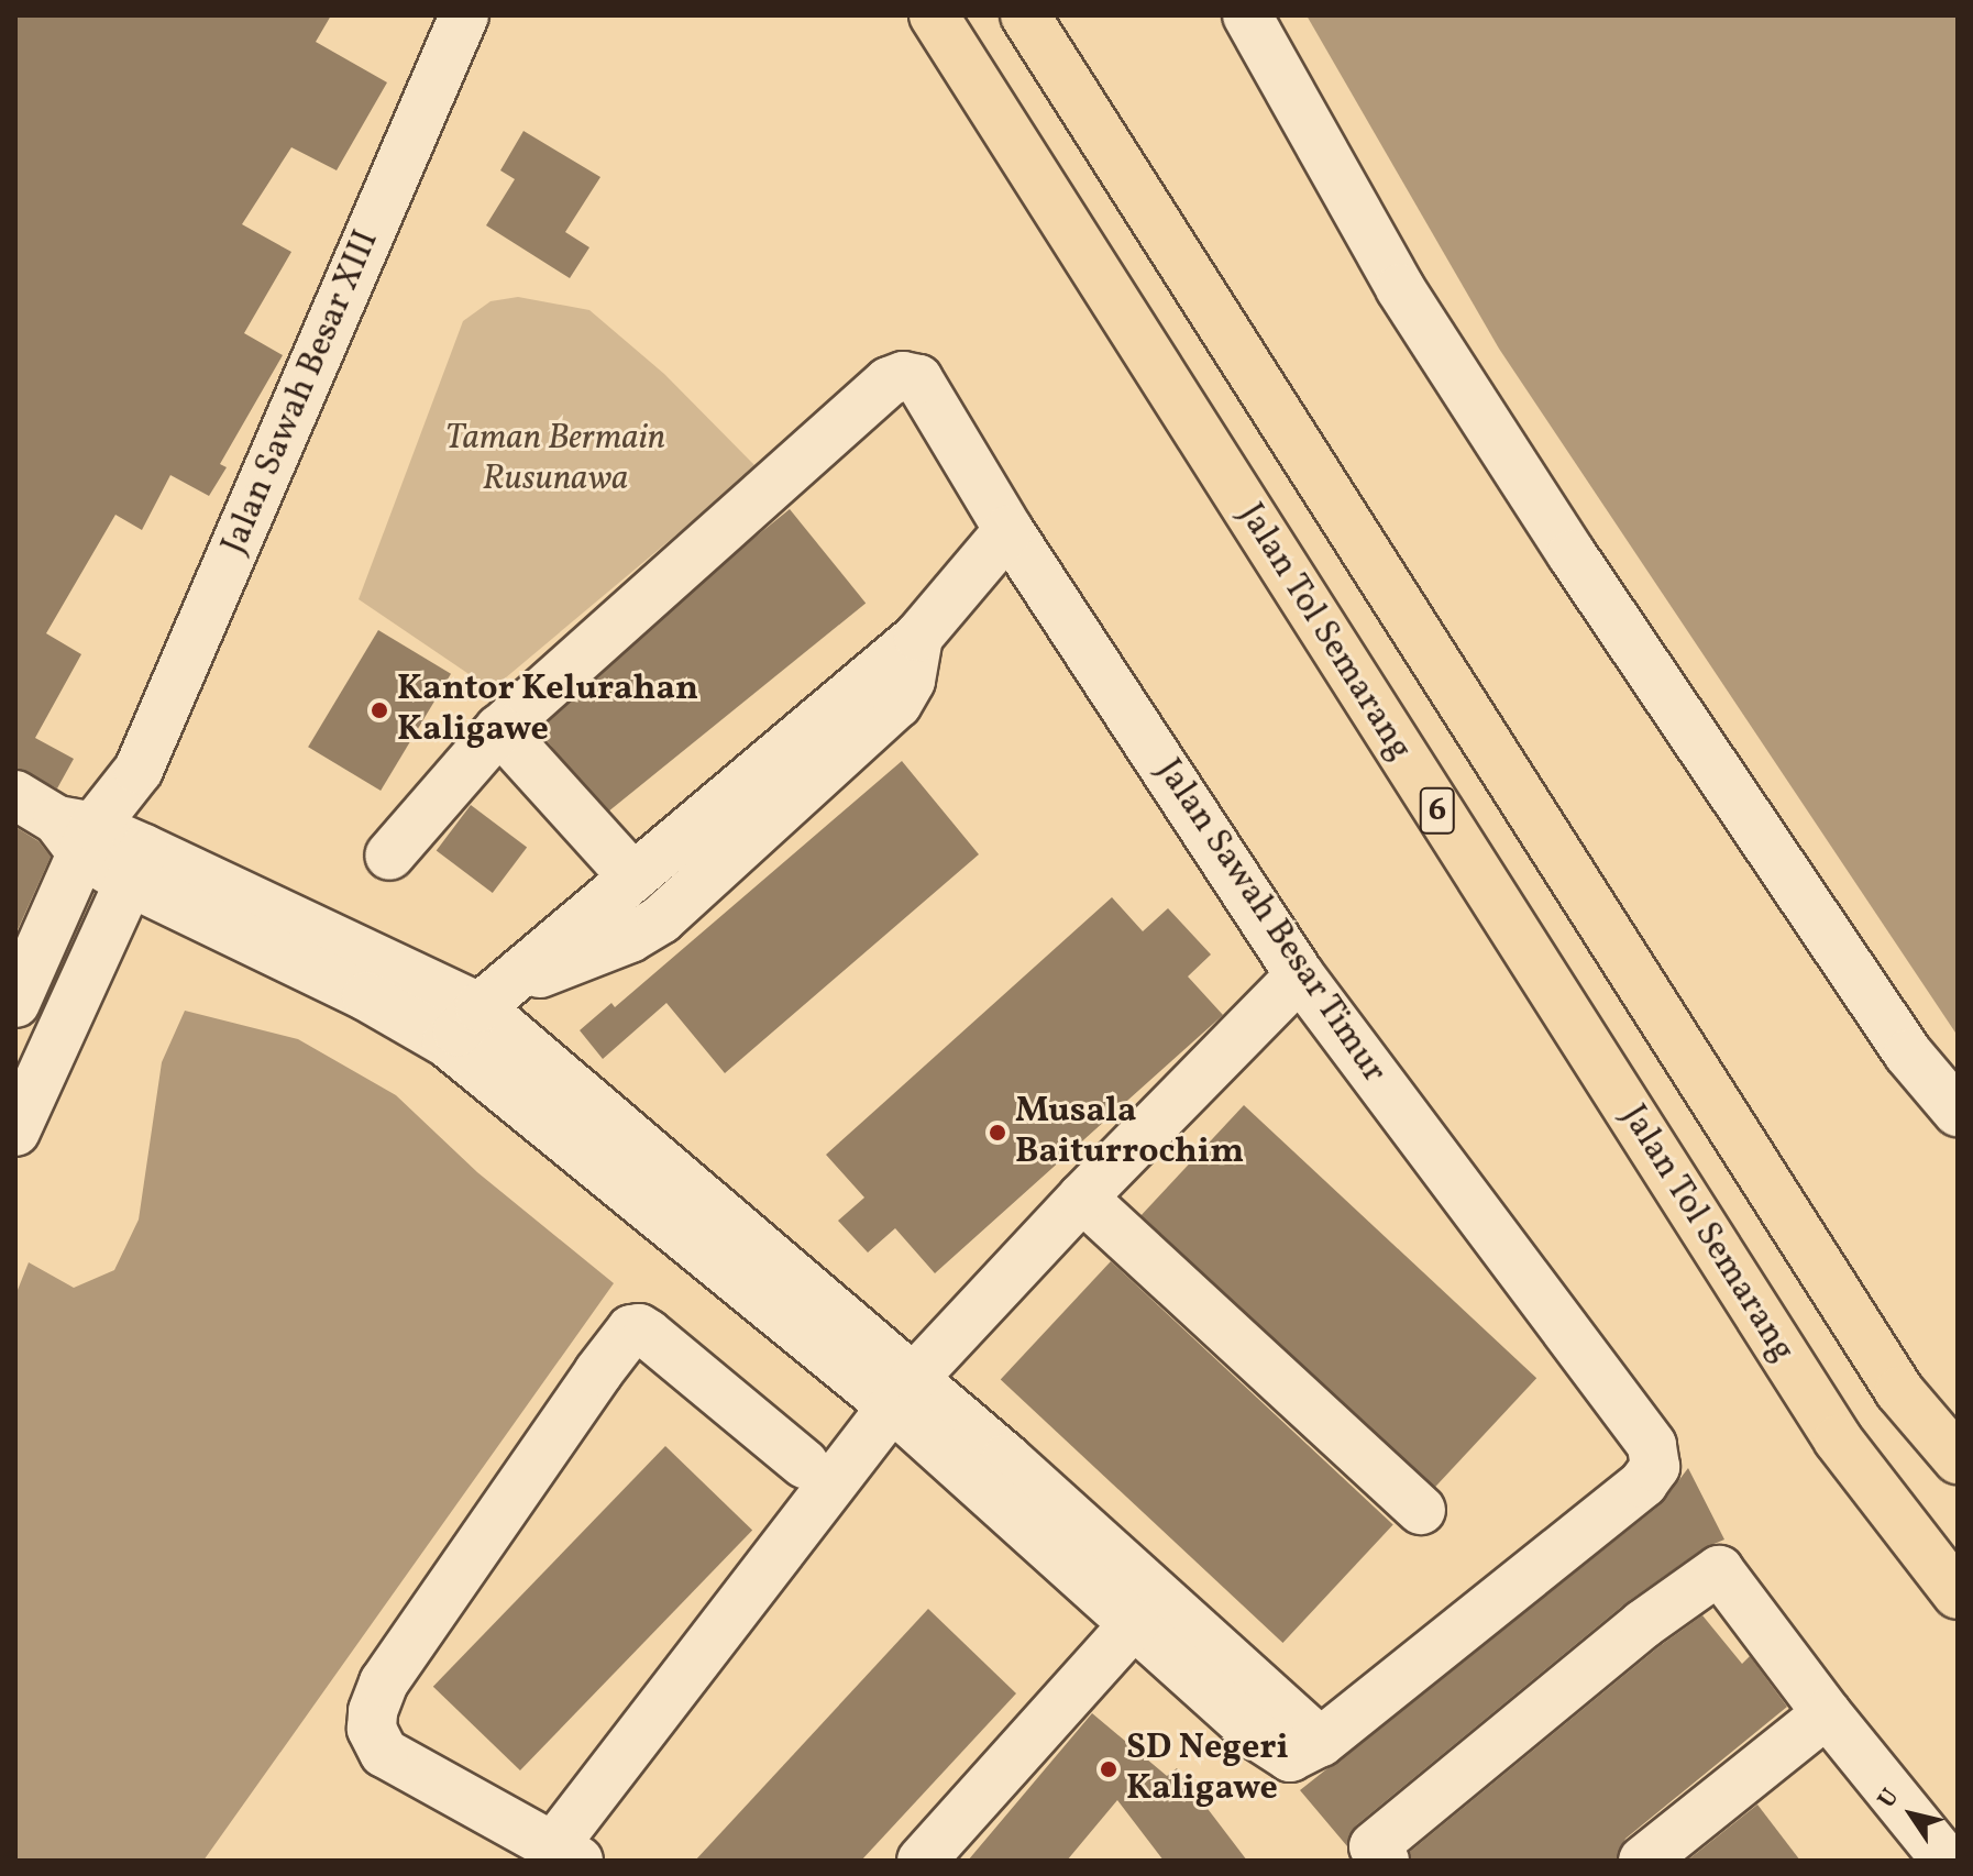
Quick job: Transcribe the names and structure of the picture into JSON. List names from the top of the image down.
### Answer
{
  "streets": {
    "highway": ["Jalan Tol Semarang", "6"],
    "street": ["Jalan Sawah Besar XIII", "Jalan Sawah Besar Timur"]
  },
  "parks": ["Taman Bermain Rusunawa"],
  "places": ["Kantor Kelurahan Kaligawe", "Musala Baiturrochim", "SD Negeri Kaligawe"],
  "north": "top left"
}
